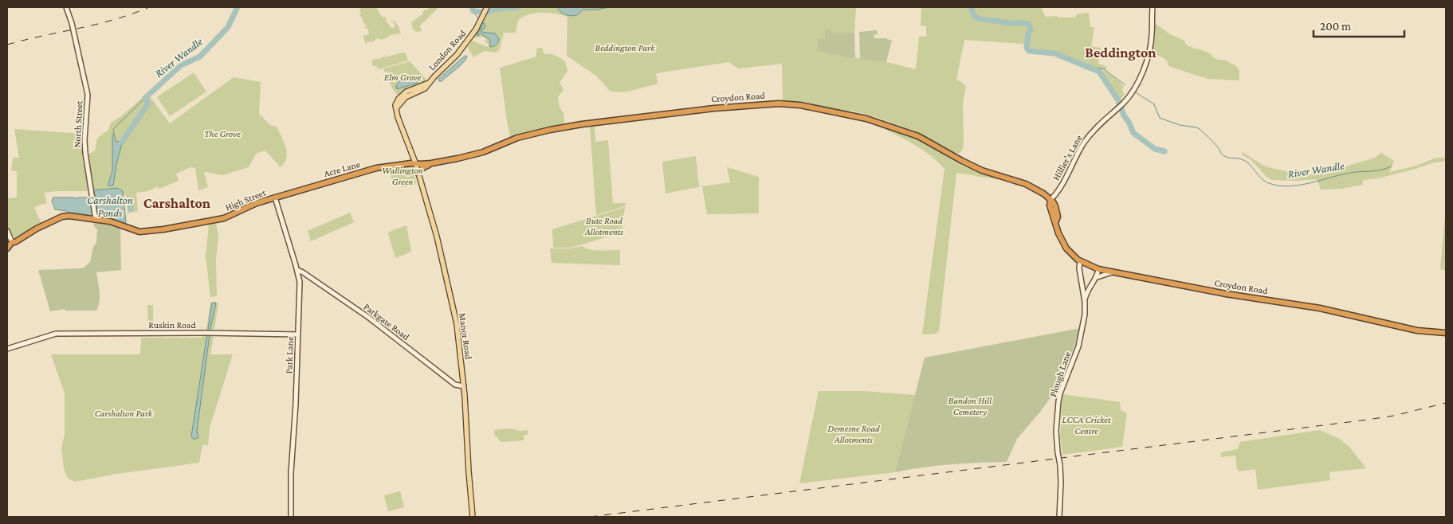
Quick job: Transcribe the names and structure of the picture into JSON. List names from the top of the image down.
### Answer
{
  "streets": {
    "highway": ["Croydon Road", "Acre Lane", "High Street"],
    "main road": [
      "London Road",
      "North Street",
      "Hillier's Lane",
      "Parkgate Road",
      "Ruskin Road",
      "Manor Road",
      "Park Lane",
      "Plough Lane"
    ]
  },
  "crossings": [
    ["London Road", "Manor Road"],
    ["Croydon Road", "Hillier's Lane"],
    ["Croydon Road", "Acre Lane"],
    ["Croydon Road", "Manor Road"],
    ["Croydon Road", "Plough Lane"],
    ["North Street", "High Street"],
    ["Acre Lane", "High Street"],
    ["Acre Lane", "Manor Road"],
    ["Acre Lane", "Park Lane"],
    ["High Street", "Park Lane"],
    ["Parkgate Road", "Manor Road"],
    ["Parkgate Road", "Park Lane"],
    ["Ruskin Road", "Park Lane"]
  ],
  "districts": ["Beddington", "Carshalton"],
  "water": ["River Wandle", "Carshalton Ponds"],
  "parks": [
    "Beddington Park",
    "Elm Grove",
    "The Grove",
    "Wallington Green",
    "Bute Road Allotments",
    "Bandon Hill Cemetery",
    "Carshalton Park",
    "LCCA Cricket Centre",
    "Demesne Road Allotments"
  ],
  "scale_bar": "200 m"
}
